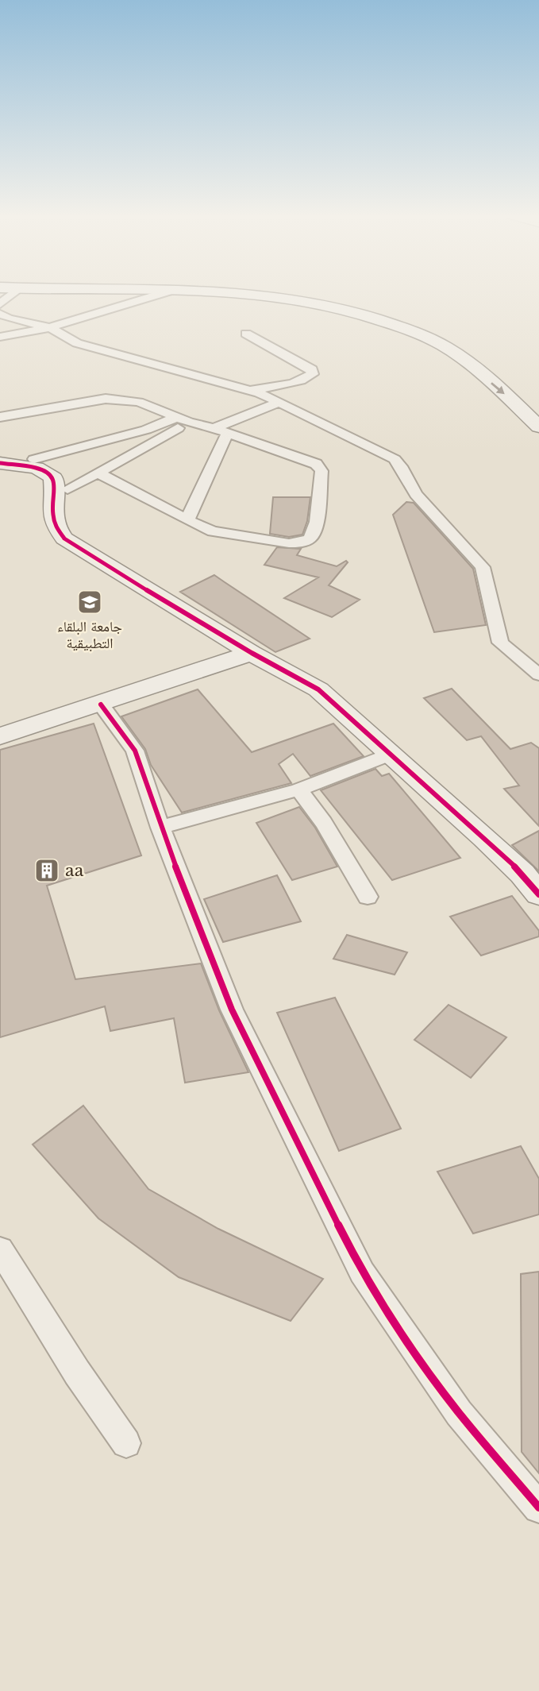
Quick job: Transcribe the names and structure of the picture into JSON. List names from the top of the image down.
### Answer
{
  "places": {
    "school or university": ["جامعة البلقاء التطبيقية"],
    "building": ["aa"]
  }
}
